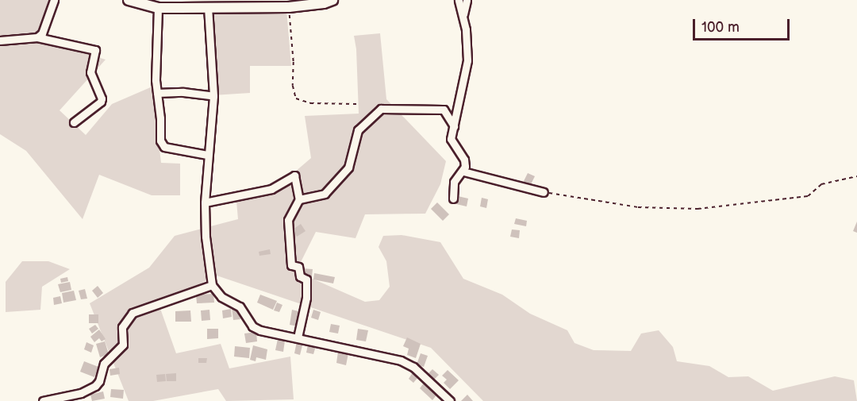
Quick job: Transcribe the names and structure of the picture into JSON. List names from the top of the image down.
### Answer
{
  "scale_bar": "100 m"
}
